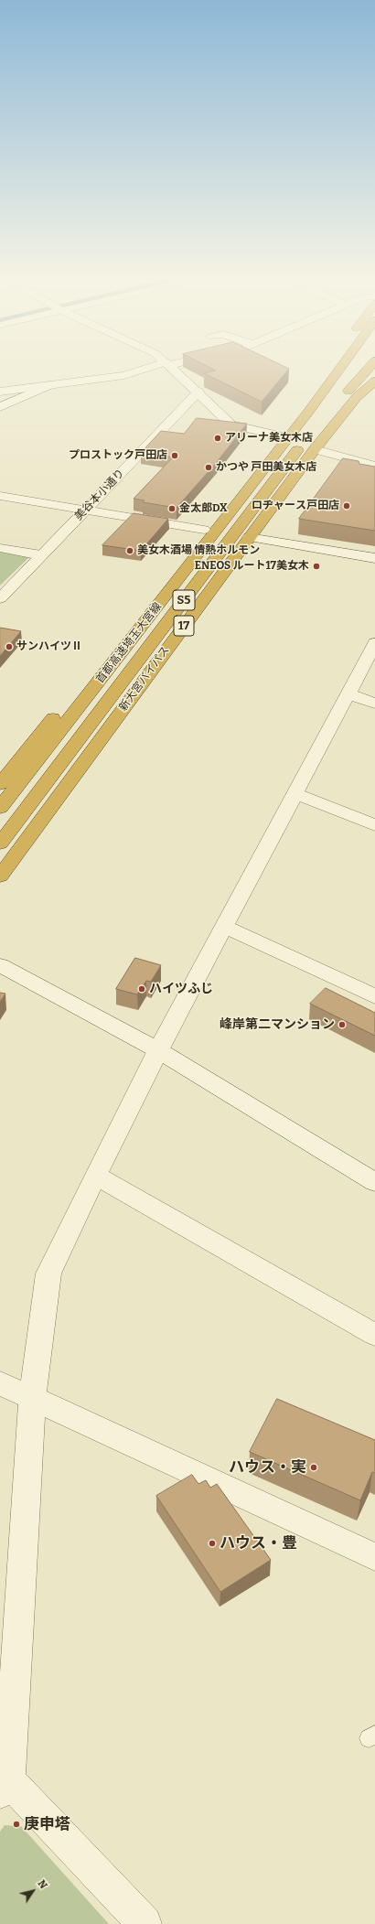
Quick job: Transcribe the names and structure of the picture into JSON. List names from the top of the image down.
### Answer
{
  "streets": {
    "highway": [
      "S5",
      "17",
      "首都高速埼玉大宮線",
      "新大宮バイパス"
    ],
    "street": ["美谷本小通り"]
  },
  "places": [
    "アリーナ美女木店",
    "プロストック戸田店",
    "かつや 戸田美女木店",
    "ロヂャース戸田店",
    "金太郎DX",
    "美女木酒場 情熱ホルモン",
    "ENEOS ルート17美女木",
    "サンハイツⅡ",
    "ハイツふじ",
    "峰岸第二マンション",
    "ハウス・実",
    "ハウス・豊",
    "庚申塔"
  ],
  "north": "top right"
}
